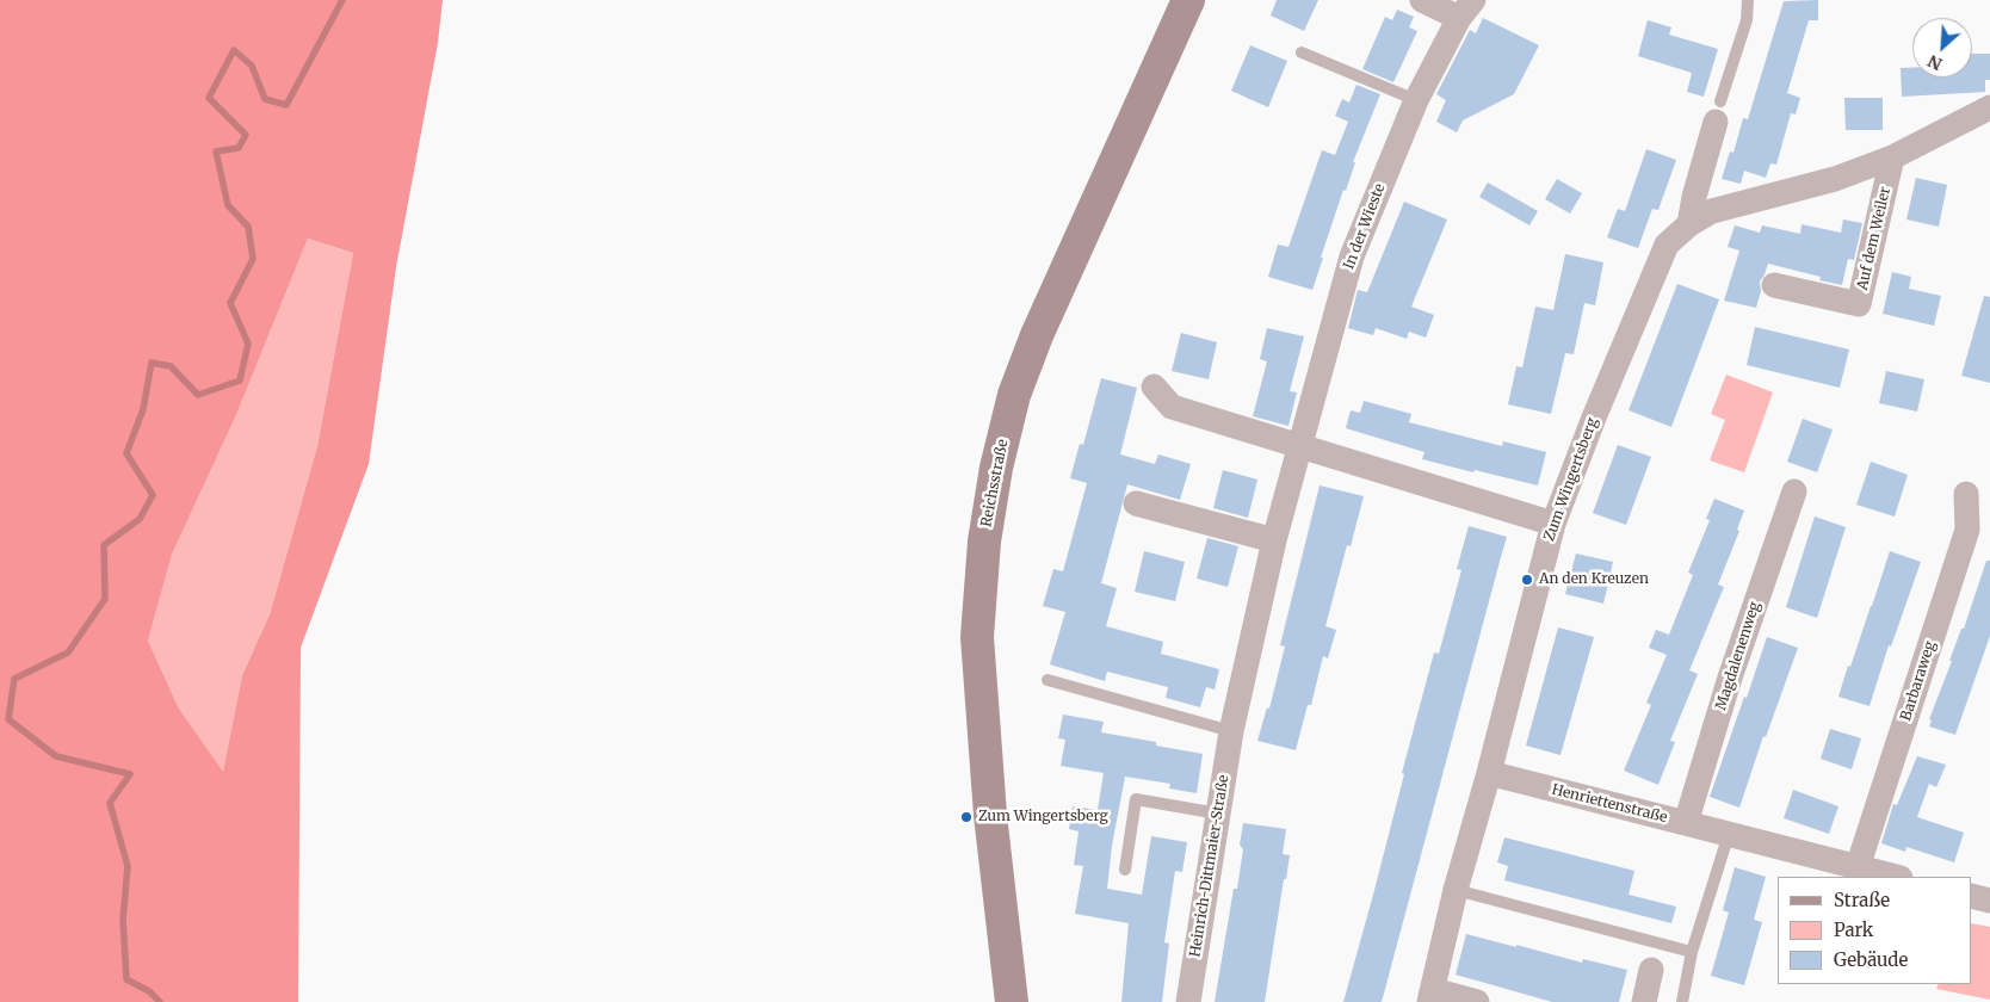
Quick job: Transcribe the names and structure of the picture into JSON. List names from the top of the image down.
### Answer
{
  "streets": {
    "main road": ["Reichsstraße"],
    "street": [
      "In der Wieste",
      "Auf dem Weiler",
      "Zum Wingertsberg",
      "Magdalenenweg",
      "Barbaraweg",
      "Henriettenstraße",
      "Heinrich-Dittmaier-Straße"
    ]
  },
  "crossings": [
    ["In der Wieste", "Heinrich-Dittmaier-Straße"],
    ["Auf dem Weiler", "Zum Wingertsberg"],
    ["Zum Wingertsberg", "Henriettenstraße"],
    ["Magdalenenweg", "Henriettenstraße"],
    ["Barbaraweg", "Henriettenstraße"]
  ],
  "places": ["An den Kreuzen", "Zum Wingertsberg"],
  "legend": ["Straße", "Park", "Gebäude"],
  "north": "bottom left"
}
